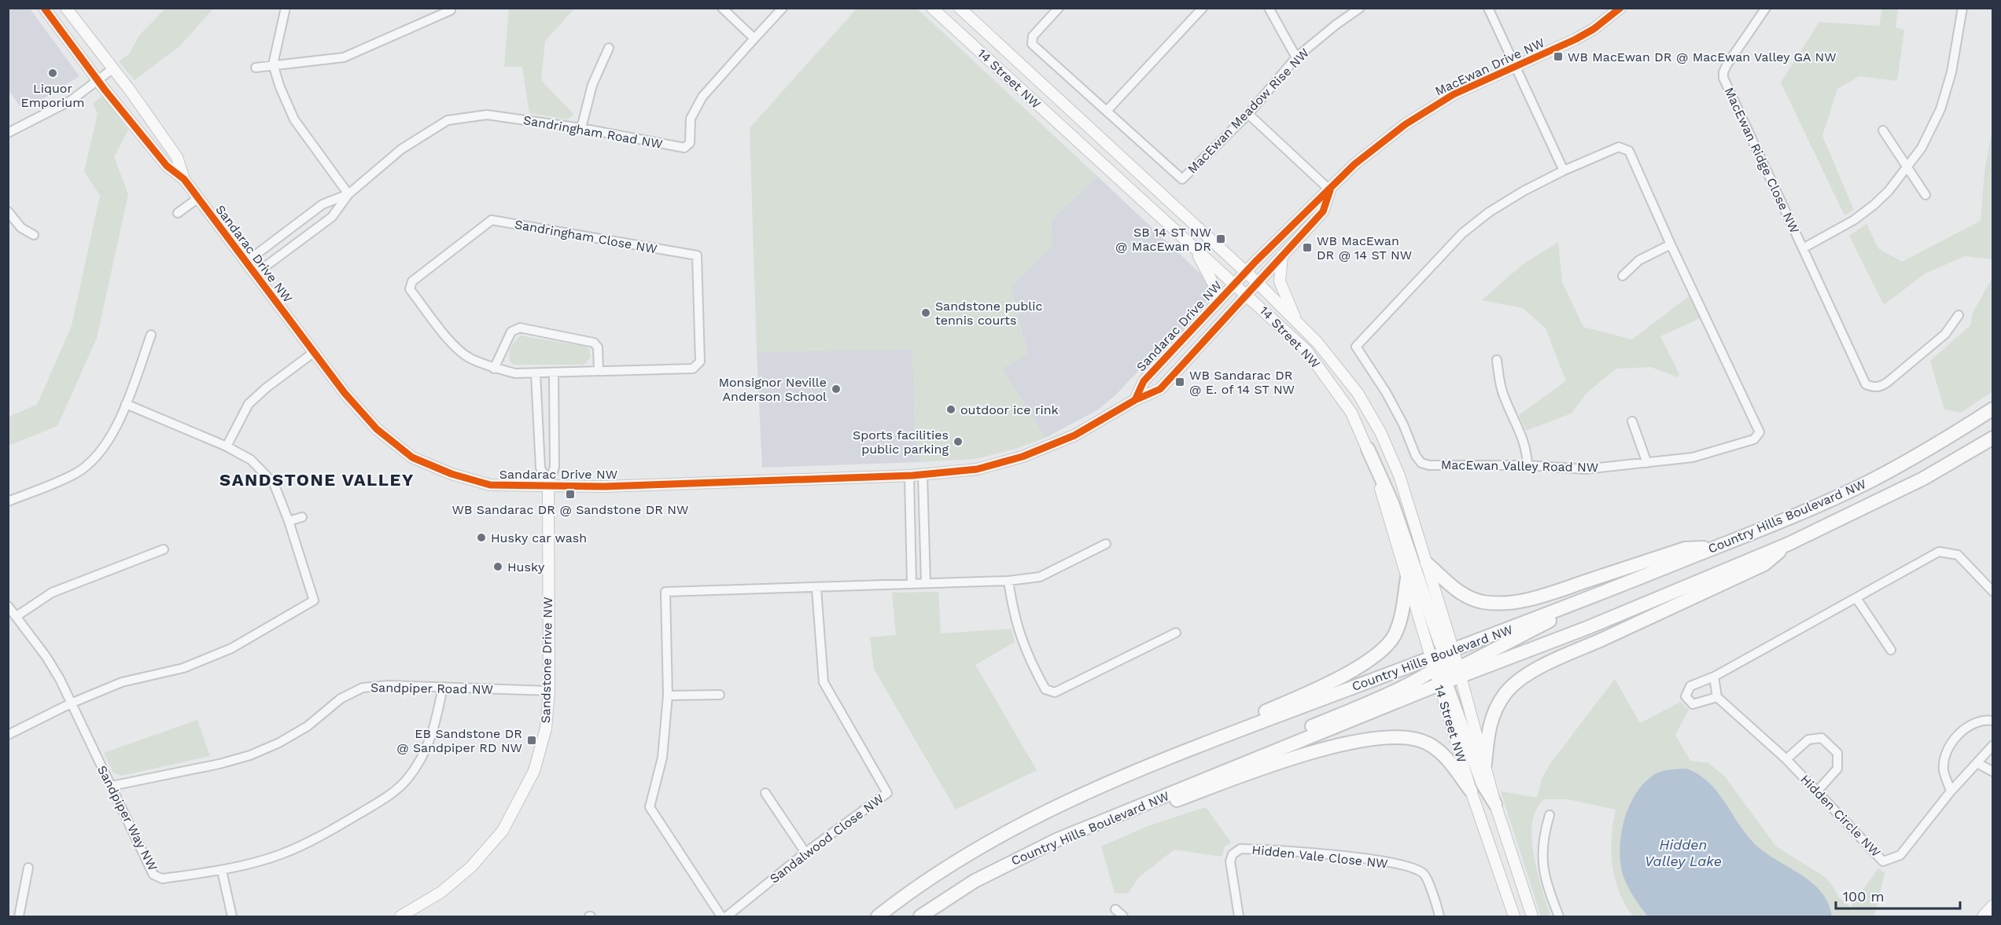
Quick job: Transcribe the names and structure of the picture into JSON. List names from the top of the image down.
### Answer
{
  "streets": {
    "main road": ["Country Hills Boulevard NW"],
    "street": [
      "MacEwan Drive NW",
      "14 Street NW",
      "MacEwan Meadow Rise NW",
      "Sandringham Road NW",
      "MacEwan Ridge Close NW",
      "Sandringham Close NW",
      "Sandarac Drive NW",
      "MacEwan Valley Road NW",
      "Sandstone Drive NW",
      "Sandpiper Road NW",
      "Hidden Circle NW",
      "Sandpiper Way NW",
      "Sandalwood Close NW",
      "Hidden Vale Close NW"
    ]
  },
  "crossings": [
    ["MacEwan Drive NW", "14 Street NW"],
    ["MacEwan Drive NW", "Sandarac Drive NW"],
    ["14 Street NW", "Sandarac Drive NW"],
    ["14 Street NW", "Country Hills Boulevard NW"],
    ["Sandringham Road NW", "Sandarac Drive NW"],
    ["Sandarac Drive NW", "Sandstone Drive NW"],
    ["Sandstone Drive NW", "Sandpiper Road NW"],
    ["Sandpiper Road NW", "Sandpiper Way NW"]
  ],
  "districts": ["SANDSTONE VALLEY"],
  "water": ["Hidden Valley Lake"],
  "places": {
    "transit": [
      "WB MacEwan DR @ MacEwan Valley GA NW",
      "SB 14 ST NW @ MacEwan DR",
      "WB MacEwan DR @ 14 ST NW",
      "WB Sandarac DR @ E. of 14 ST NW",
      "WB Sandarac DR @ Sandstone DR NW",
      "EB Sandstone DR @ Sandpiper RD NW"
    ],
    "other": [
      "Liquor Emporium",
      "Sandstone public tennis courts",
      "Monsignor Neville Anderson School",
      "outdoor ice rink",
      "Sports facilities public parking",
      "Husky car wash",
      "Husky"
    ]
  },
  "scale_bar": "100 m"
}
